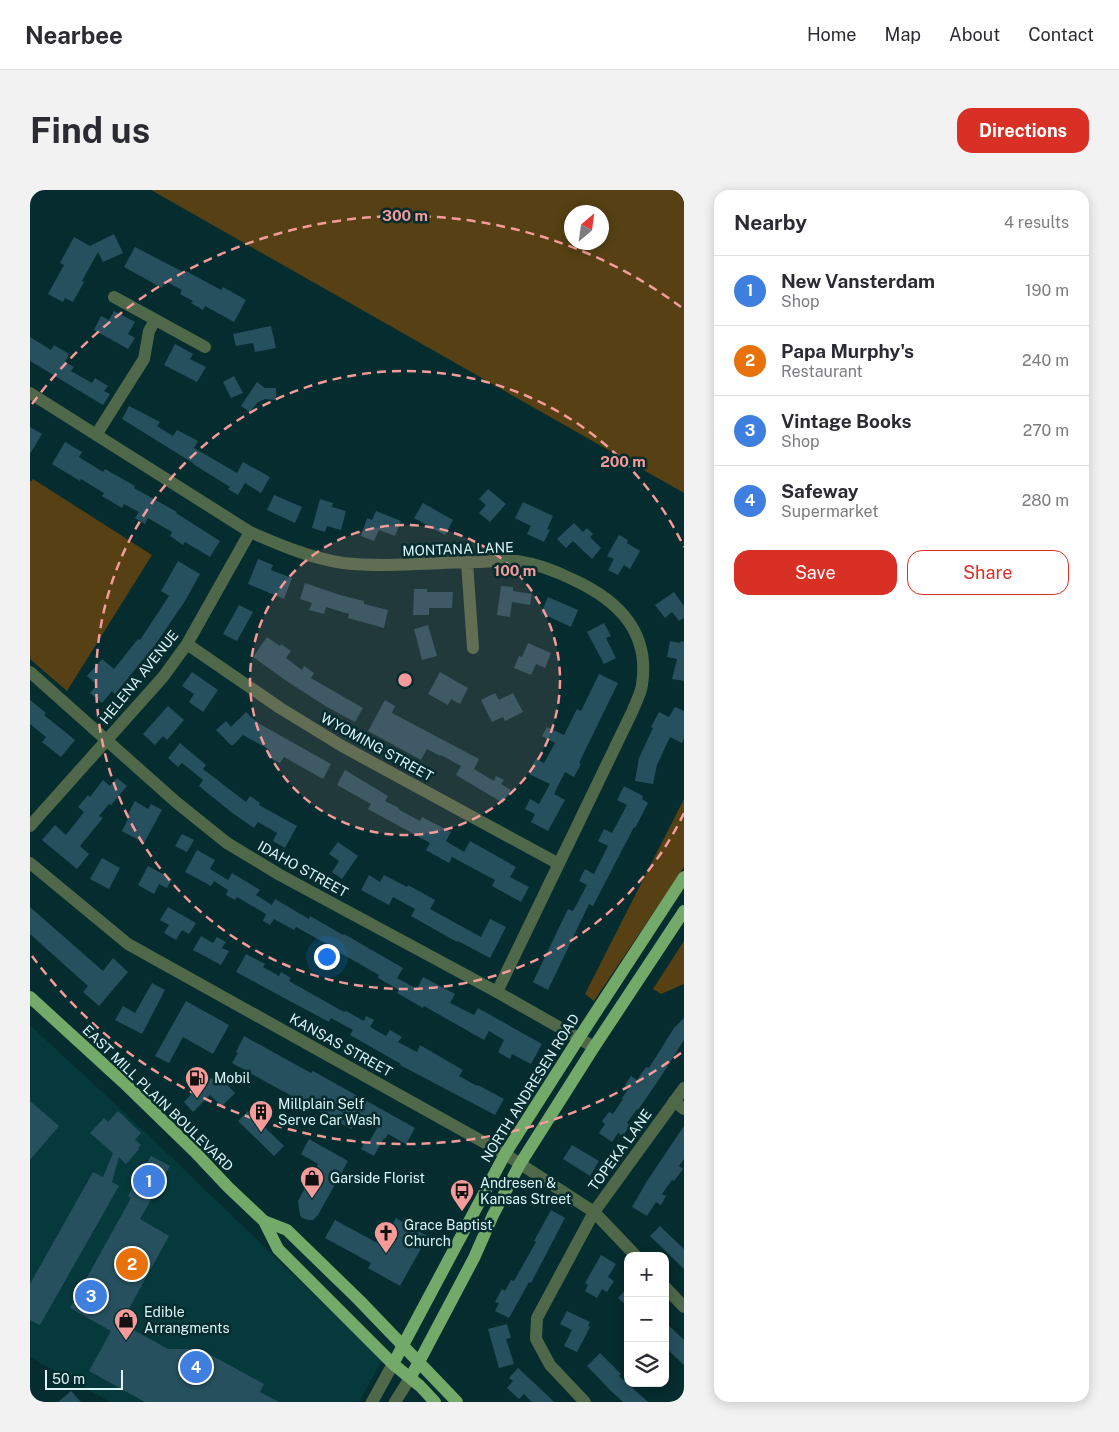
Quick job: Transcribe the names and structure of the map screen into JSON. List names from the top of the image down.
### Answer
{
  "streets": {
    "main road": ["NORTH ANDRESEN ROAD", "EAST MILL PLAIN BOULEVARD"],
    "street": [
      "MONTANA LANE",
      "HELENA AVENUE",
      "WYOMING STREET",
      "IDAHO STREET",
      "KANSAS STREET",
      "TOPEKA LANE"
    ]
  },
  "crossings": [
    ["MONTANA LANE", "HELENA AVENUE"],
    ["MONTANA LANE", "WYOMING STREET"],
    ["MONTANA LANE", "IDAHO STREET"],
    ["HELENA AVENUE", "WYOMING STREET"],
    ["HELENA AVENUE", "IDAHO STREET"],
    ["IDAHO STREET", "NORTH ANDRESEN ROAD"],
    ["KANSAS STREET", "NORTH ANDRESEN ROAD"],
    ["KANSAS STREET", "TOPEKA LANE"],
    ["NORTH ANDRESEN ROAD", "EAST MILL PLAIN BOULEVARD"]
  ],
  "places": {
    "fuel station": ["Mobil"],
    "building": ["Millplain Self Serve Car Wash"],
    "shop": ["Garside Florist", "Edible Arrangments"],
    "bus stop": ["Andresen & Kansas Street"],
    "church": ["Grace Baptist Church"]
  },
  "scale_bar": "50 m",
  "north": "top right",
  "page": {
    "header": "Nearbee",
    "nav": [
      "Home",
      "Map",
      "About",
      "Contact"
    ],
    "buttons": [
      "Directions",
      ["Save", "Share"]
    ],
    "title": "Find us",
    "heading": ["Nearby", "4 results"],
    "list": [
      {
        "mark": "1",
        "name": "New Vansterdam",
        "note": "Shop",
        "value": "190 m"
      },
      {
        "mark": "2",
        "name": "Papa Murphy's",
        "note": "Restaurant",
        "value": "240 m"
      },
      {
        "mark": "3",
        "name": "Vintage Books",
        "note": "Shop",
        "value": "270 m"
      },
      {
        "mark": "4",
        "name": "Safeway",
        "note": "Supermarket",
        "value": "280 m"
      }
    ],
    "pins": [
      "1",
      "2",
      "3",
      "4"
    ],
    "map_buttons": ["+", "−"],
    "scale": "50 m"
  },
  "rings": ["300 m", "200 m", "100 m"]
}
